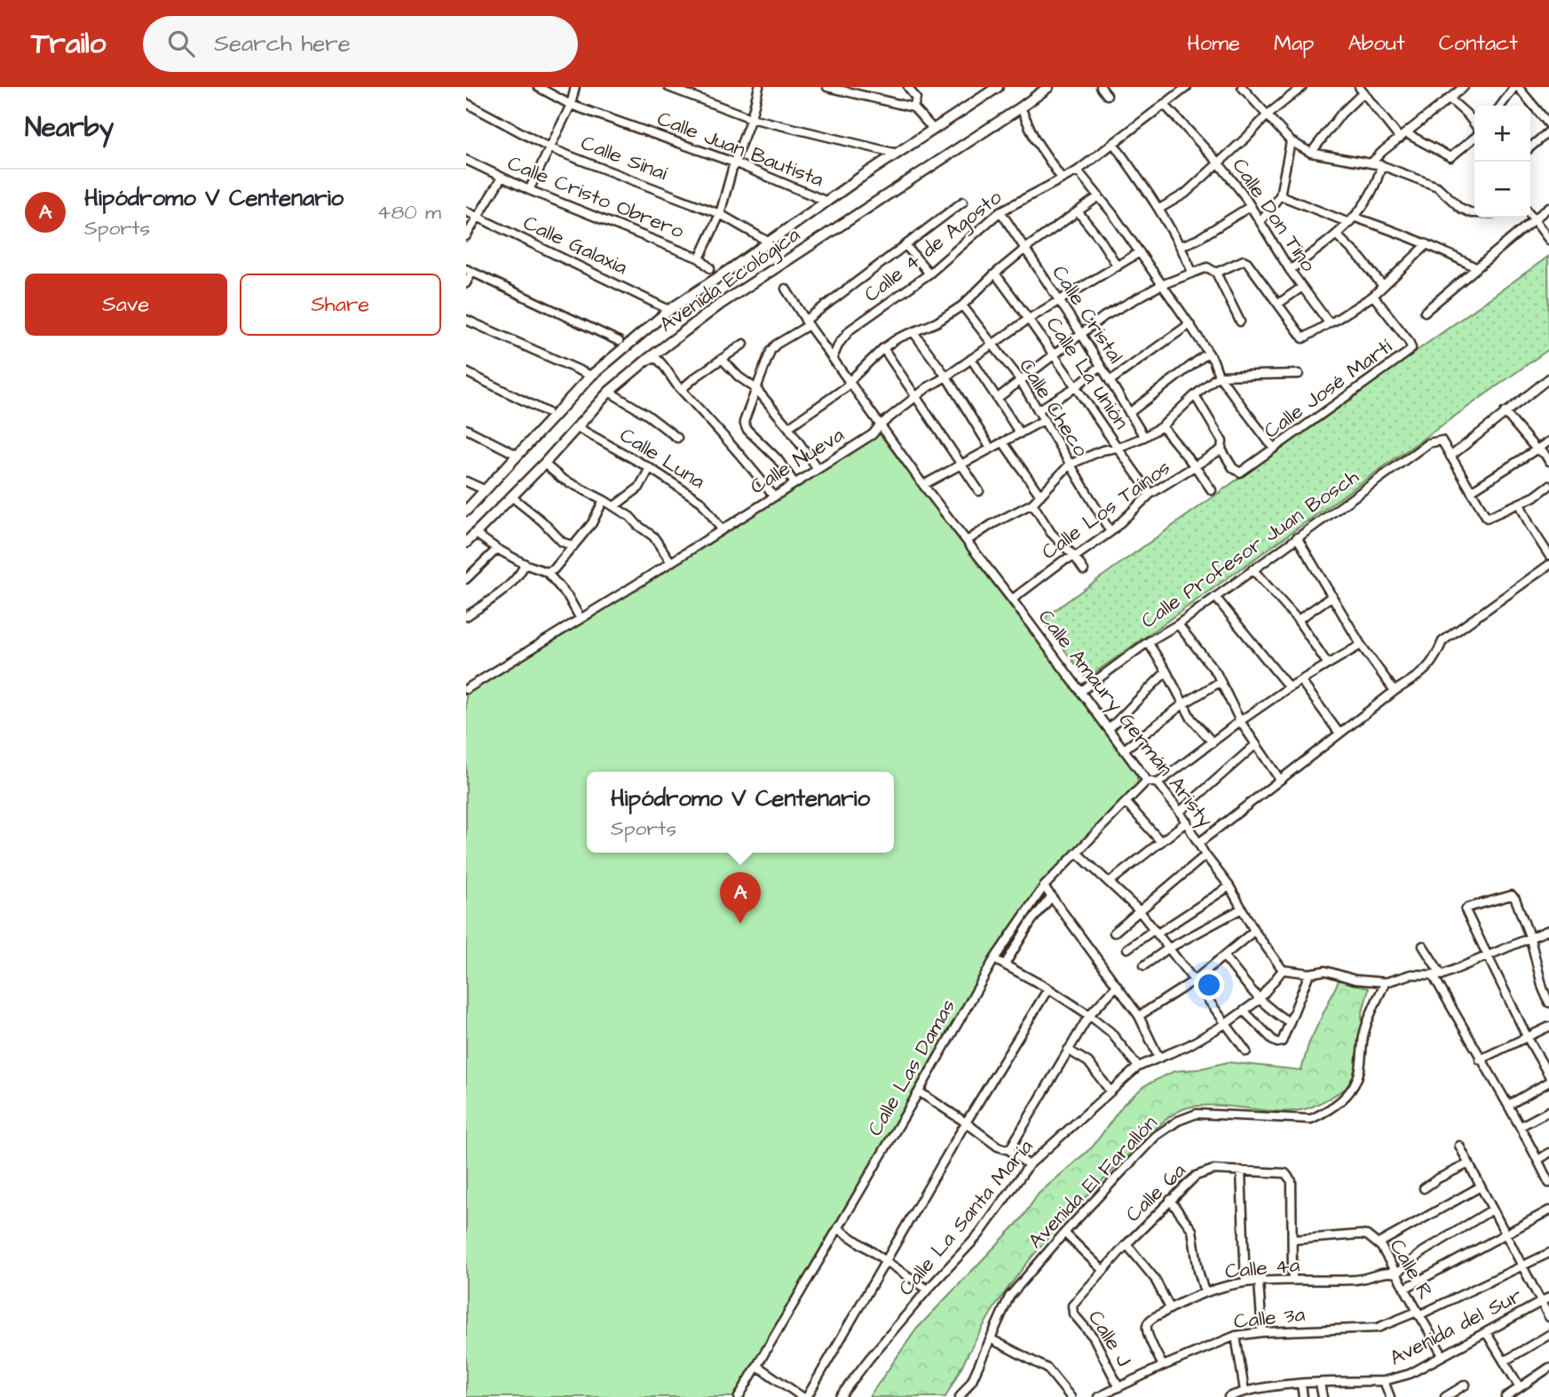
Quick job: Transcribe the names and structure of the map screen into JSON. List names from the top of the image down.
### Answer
{
  "streets": {
    "main road": ["Avenida Ecológica"],
    "street": [
      "Calle Juan Bautista",
      "Calle Sinaí",
      "Calle Cristo Obrero",
      "Calle Don Tino",
      "Calle Galaxia",
      "Calle 4 de Agosto",
      "Calle Cristal",
      "Calle La Unión",
      "Calle José Martí",
      "Calle Checo",
      "Calle Luna",
      "Calle Nueva",
      "Calle Los Taínos",
      "Calle Profesor Juan Bosch",
      "Calle Amaury Germán Aristy",
      "Calle Las Damas",
      "Avenida El Farallón",
      "Calle 6a",
      "Calle La Santa María",
      "Calle 4a",
      "Calle R",
      "Calle 3a",
      "Avenida del Sur",
      "Calle J"
    ]
  },
  "crossings": [
    ["Calle Juan Bautista", "Avenida Ecológica"],
    ["Calle Sinaí", "Avenida Ecológica"],
    ["Calle Don Tino", "Calle 4 de Agosto"],
    ["Calle Galaxia", "Avenida Ecológica"],
    ["Calle 4 de Agosto", "Calle Cristal"],
    ["Calle 4 de Agosto", "Calle Amaury Germán Aristy"],
    ["Avenida Ecológica", "Calle Luna"],
    ["Calle Cristal", "Calle Nueva"],
    ["Calle La Unión", "Calle Nueva"],
    ["Calle La Unión", "Calle Los Taínos"],
    ["Calle José Martí", "Calle Los Taínos"],
    ["Calle Checo", "Calle Nueva"],
    ["Calle Checo", "Calle Los Taínos"],
    ["Calle Luna", "Calle Nueva"],
    ["Calle Nueva", "Calle Amaury Germán Aristy"],
    ["Calle Los Taínos", "Calle Amaury Germán Aristy"],
    ["Calle Profesor Juan Bosch", "Calle Amaury Germán Aristy"],
    ["Calle Amaury Germán Aristy", "Calle Las Damas"],
    ["Calle Amaury Germán Aristy", "Calle La Santa María"],
    ["Calle 6a", "Calle R"],
    ["Calle 6a", "Calle J"],
    ["Calle 4a", "Calle R"],
    ["Calle 4a", "Calle 3a"],
    ["Calle R", "Calle 3a"],
    ["Calle R", "Avenida del Sur"],
    ["Calle 3a", "Calle J"]
  ],
  "page": {
    "header": "Trailo",
    "search": "Search here",
    "nav": [
      "Home",
      "Map",
      "About",
      "Contact"
    ],
    "heading": "Nearby",
    "map_buttons": ["+", "−"],
    "list": [
      {
        "mark": "A",
        "name": "Hipódromo V Centenario",
        "note": "Sports",
        "value": "480 m"
      }
    ],
    "buttons": ["Save", "Share"],
    "popup": ["Hipódromo V Centenario", "Sports"],
    "pins": "A"
  }
}
